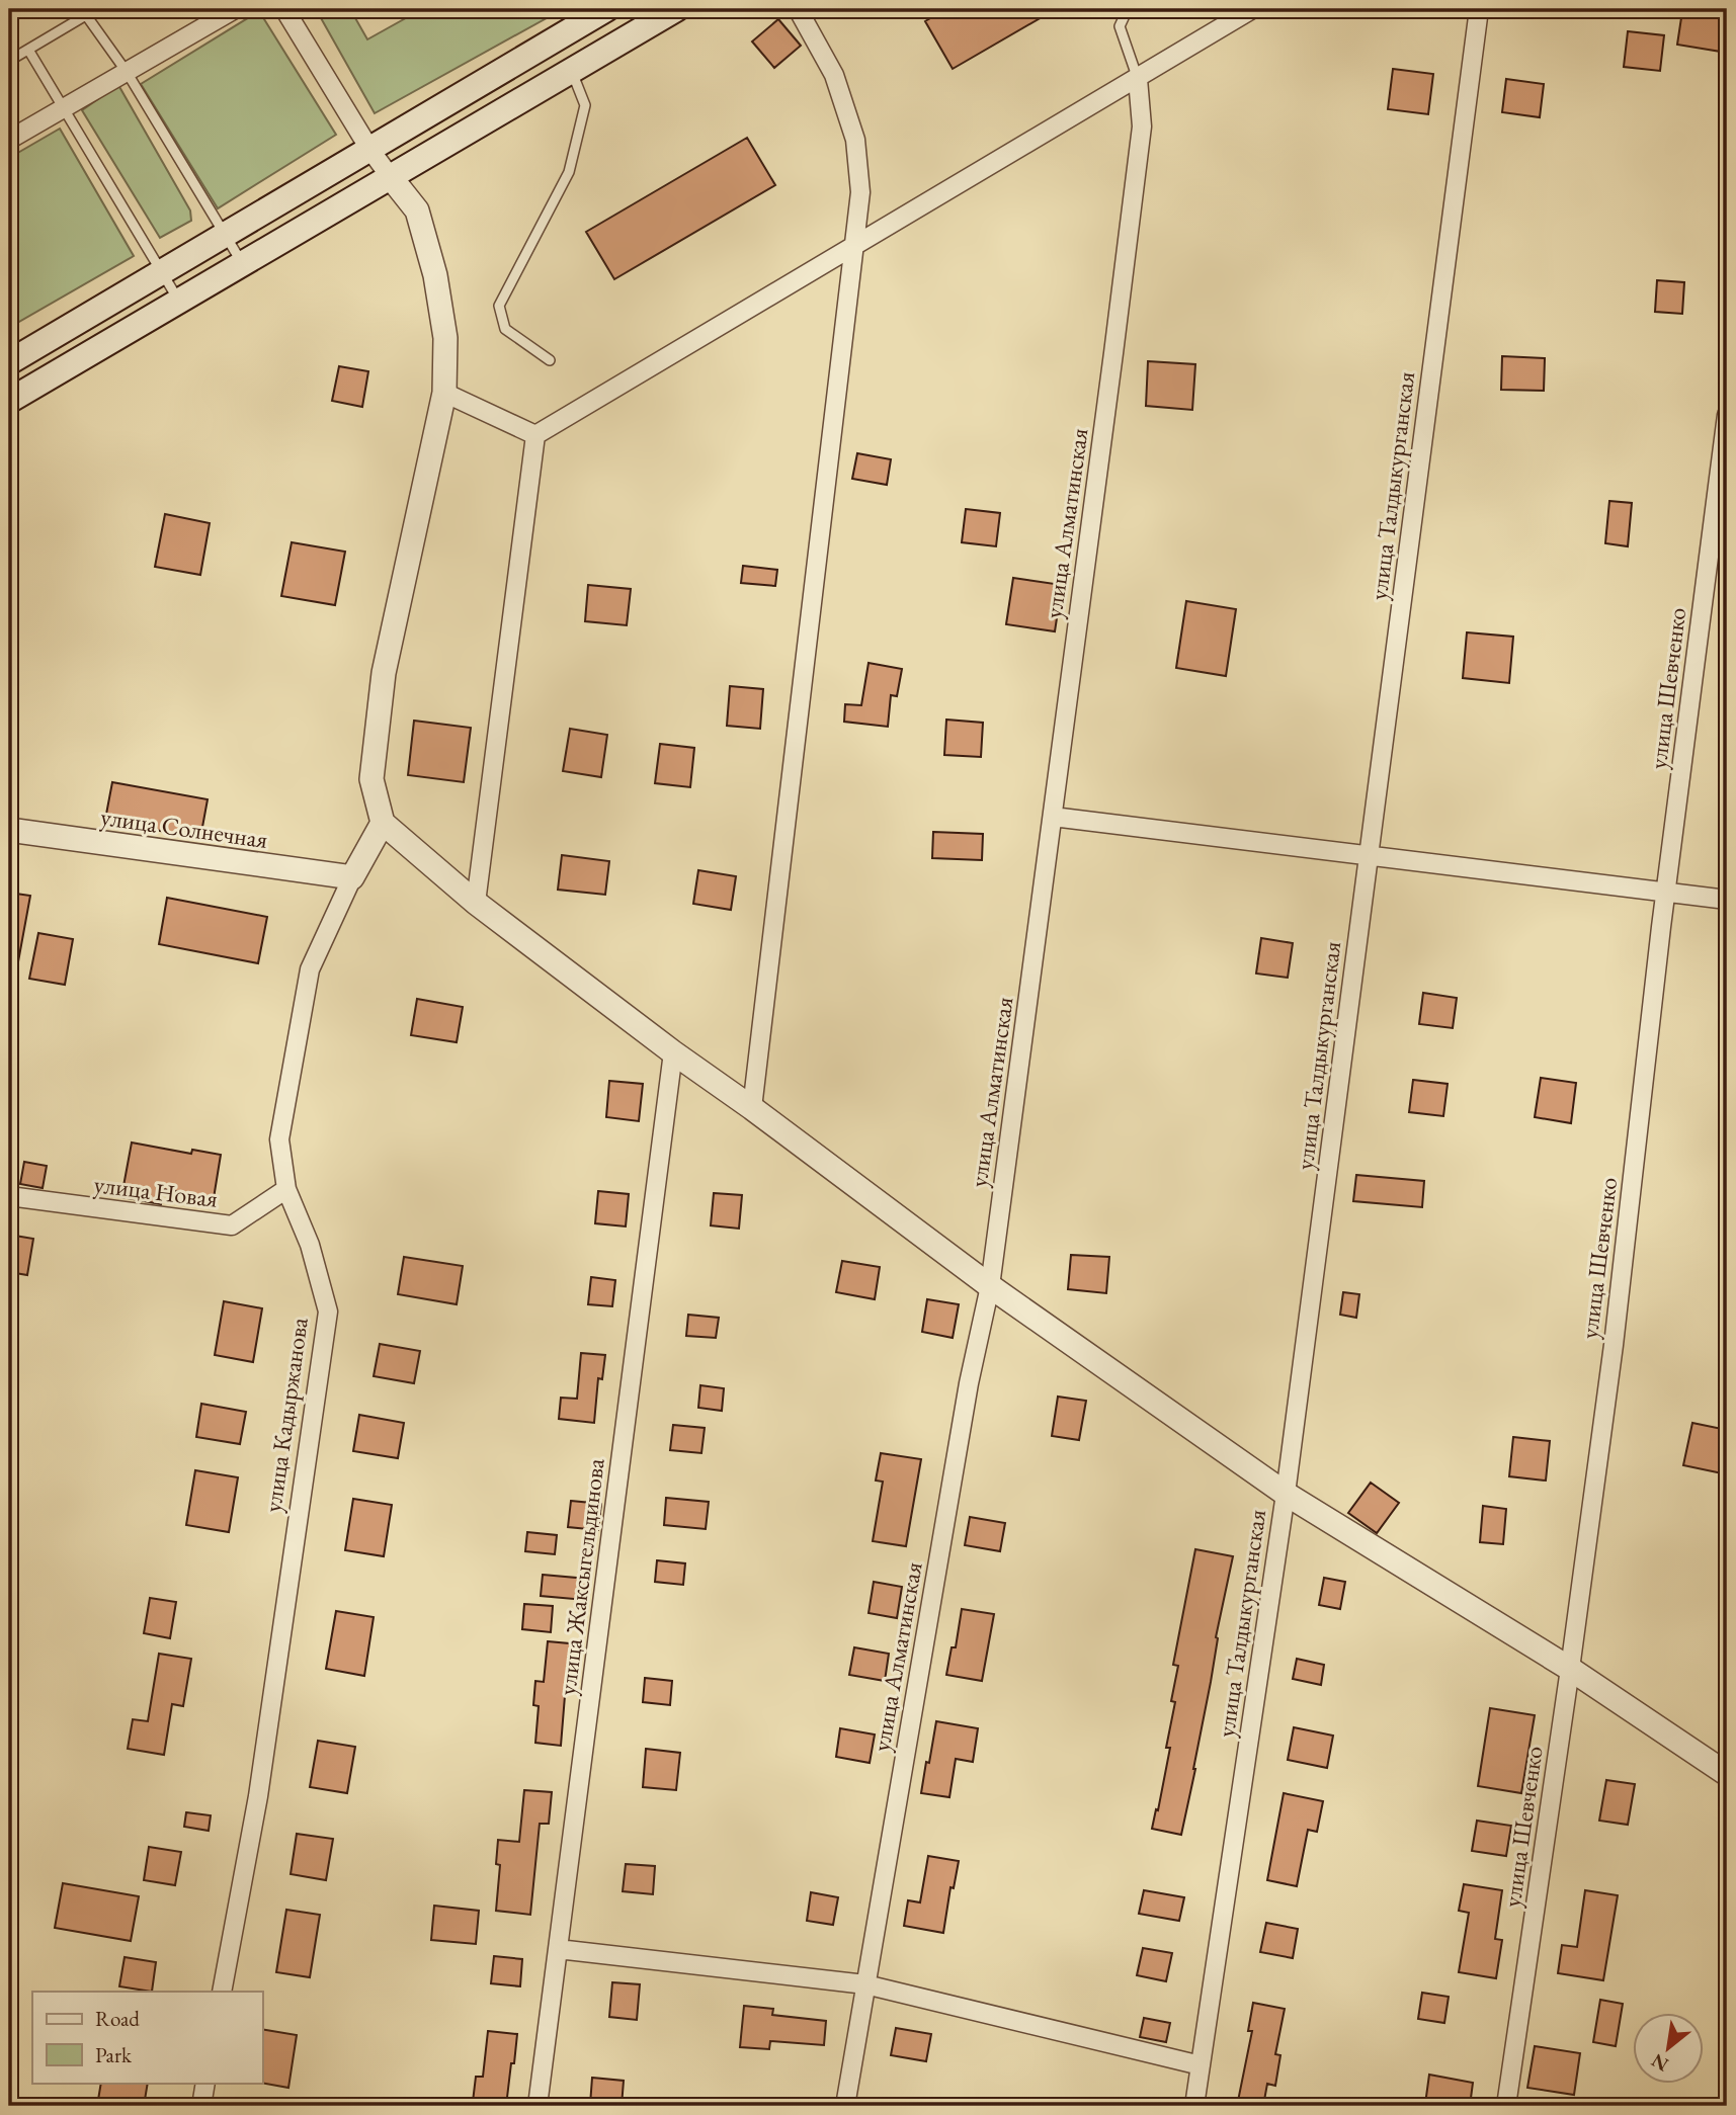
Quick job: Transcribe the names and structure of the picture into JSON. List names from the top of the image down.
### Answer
{
  "streets": {
    "street": [
      "улица Талдыкурганская",
      "улица Алматинская",
      "улица Шевченко",
      "улица Солнечная",
      "улица Новая",
      "улица Кадыржанова",
      "улица Жаксыгельдинова"
    ]
  },
  "crossings": [
    ["улица Солнечная", "улица Кадыржанова"],
    ["улица Новая", "улица Кадыржанова"]
  ],
  "legend": ["Road", "Park"],
  "north": "bottom left"
}
